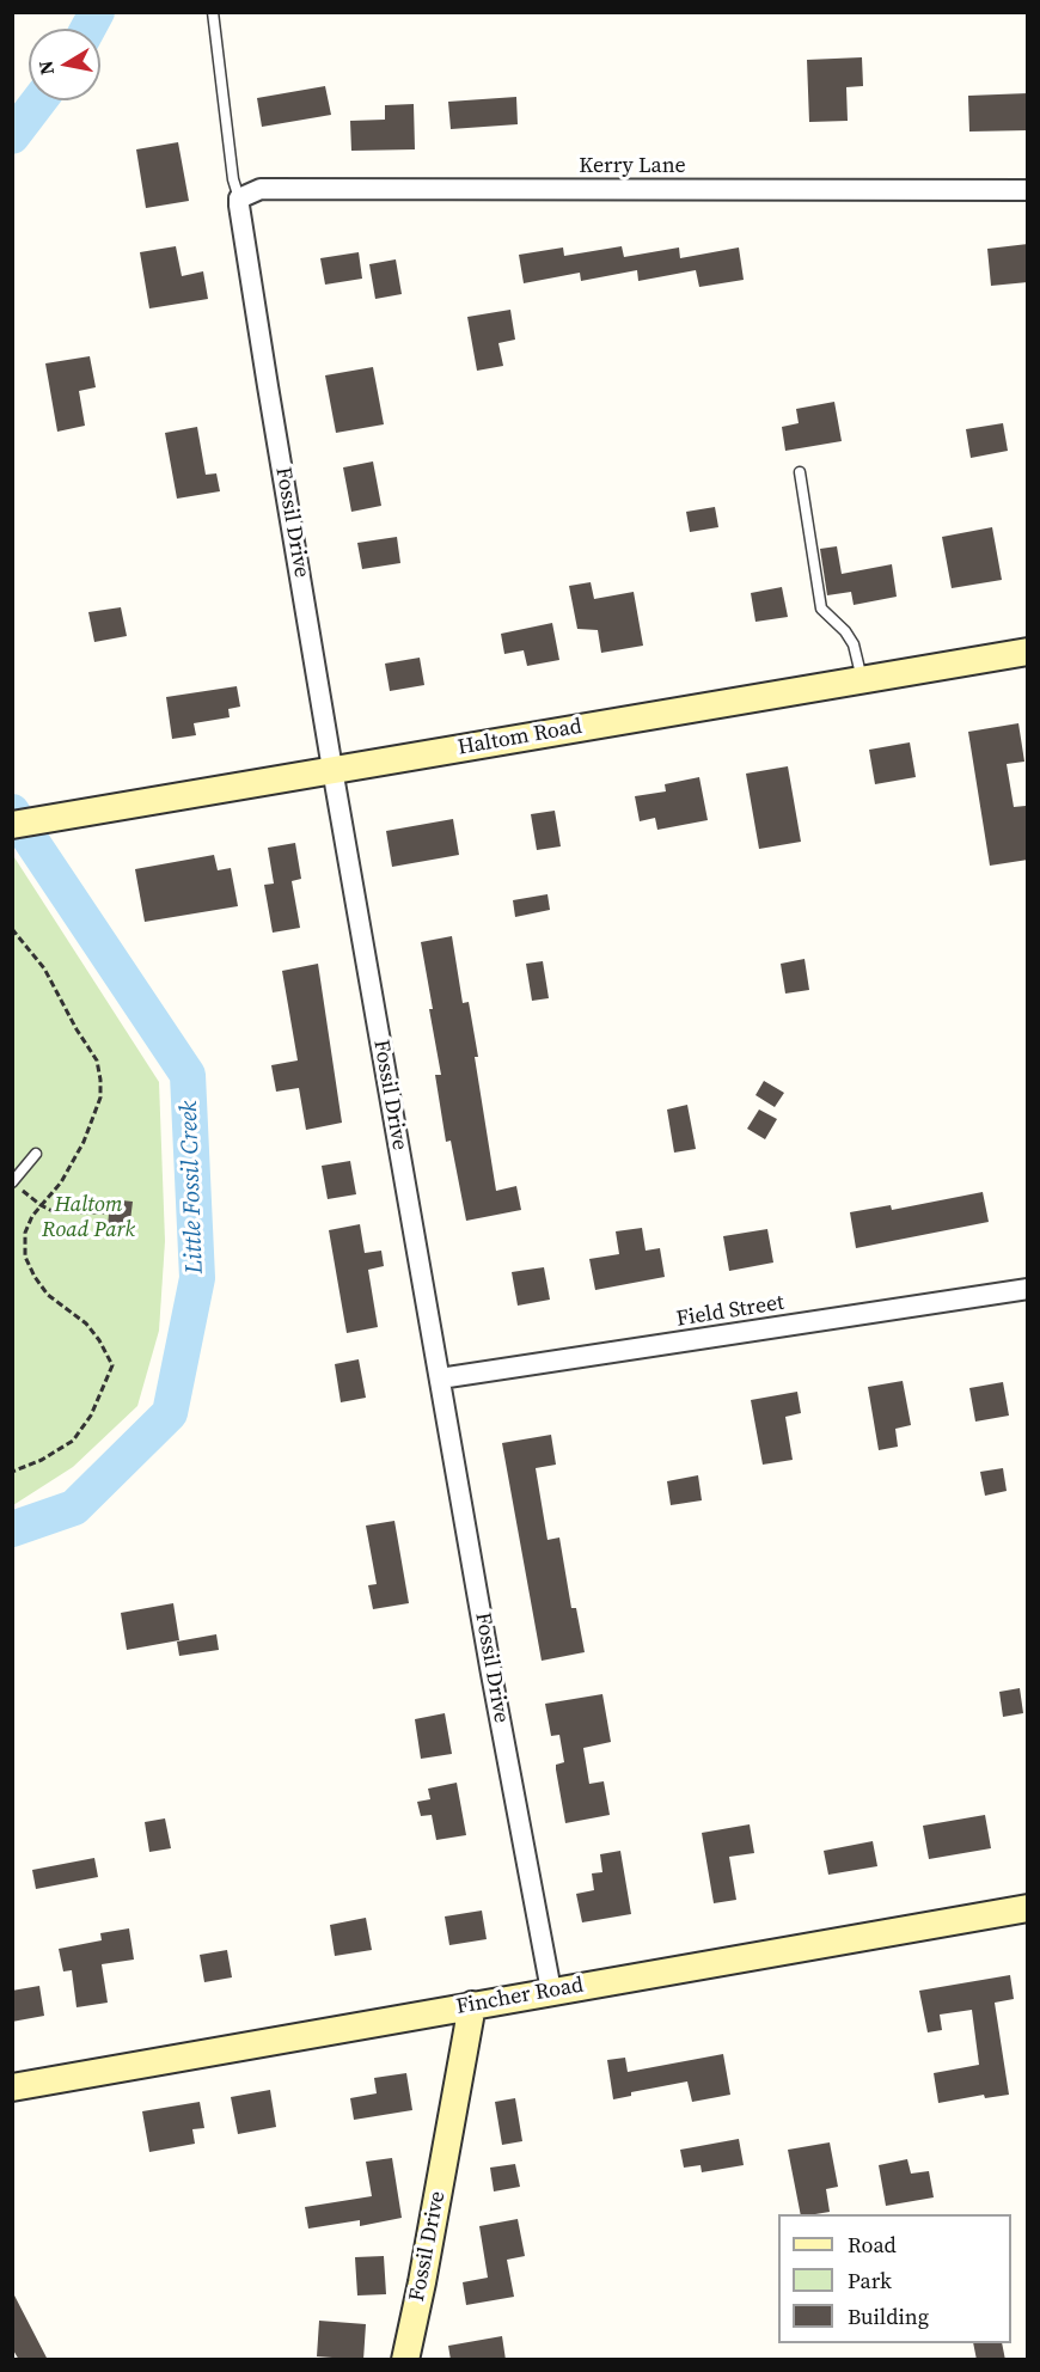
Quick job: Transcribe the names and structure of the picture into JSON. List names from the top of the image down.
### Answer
{
  "streets": {
    "street": [
      "Kerry Lane",
      "Fossil Drive",
      "Haltom Road",
      "Field Street",
      "Fincher Road"
    ]
  },
  "crossings": [
    ["Kerry Lane", "Fossil Drive"],
    ["Fossil Drive", "Haltom Road"],
    ["Fossil Drive", "Field Street"],
    ["Fossil Drive", "Fincher Road"]
  ],
  "water": ["Little Fossil Creek"],
  "parks": ["Haltom Road Park"],
  "legend": ["Road", "Park", "Building"],
  "north": "left"
}
